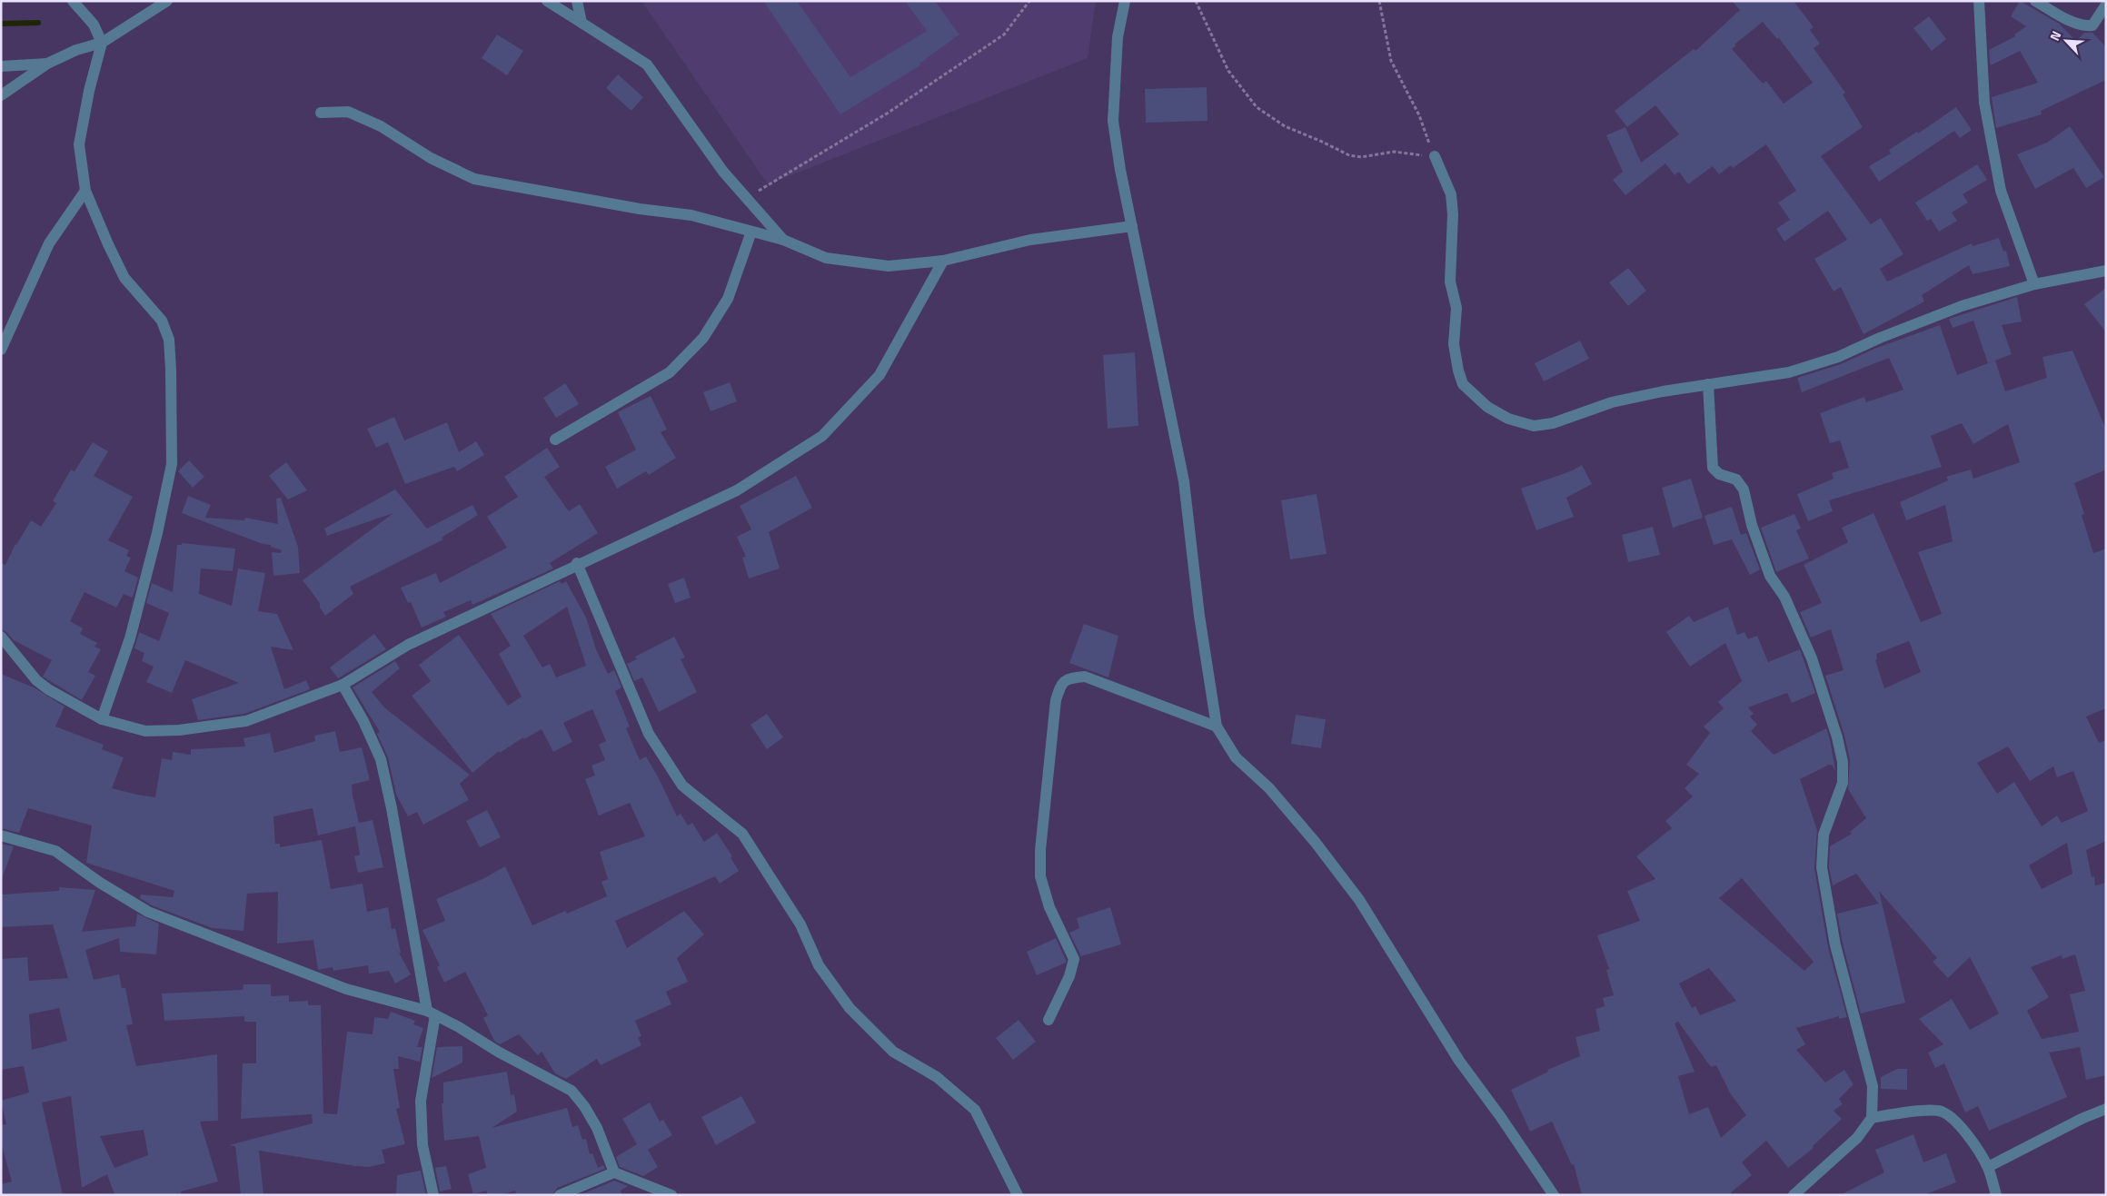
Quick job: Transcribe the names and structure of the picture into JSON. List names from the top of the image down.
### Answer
{
  "north": "top left"
}
